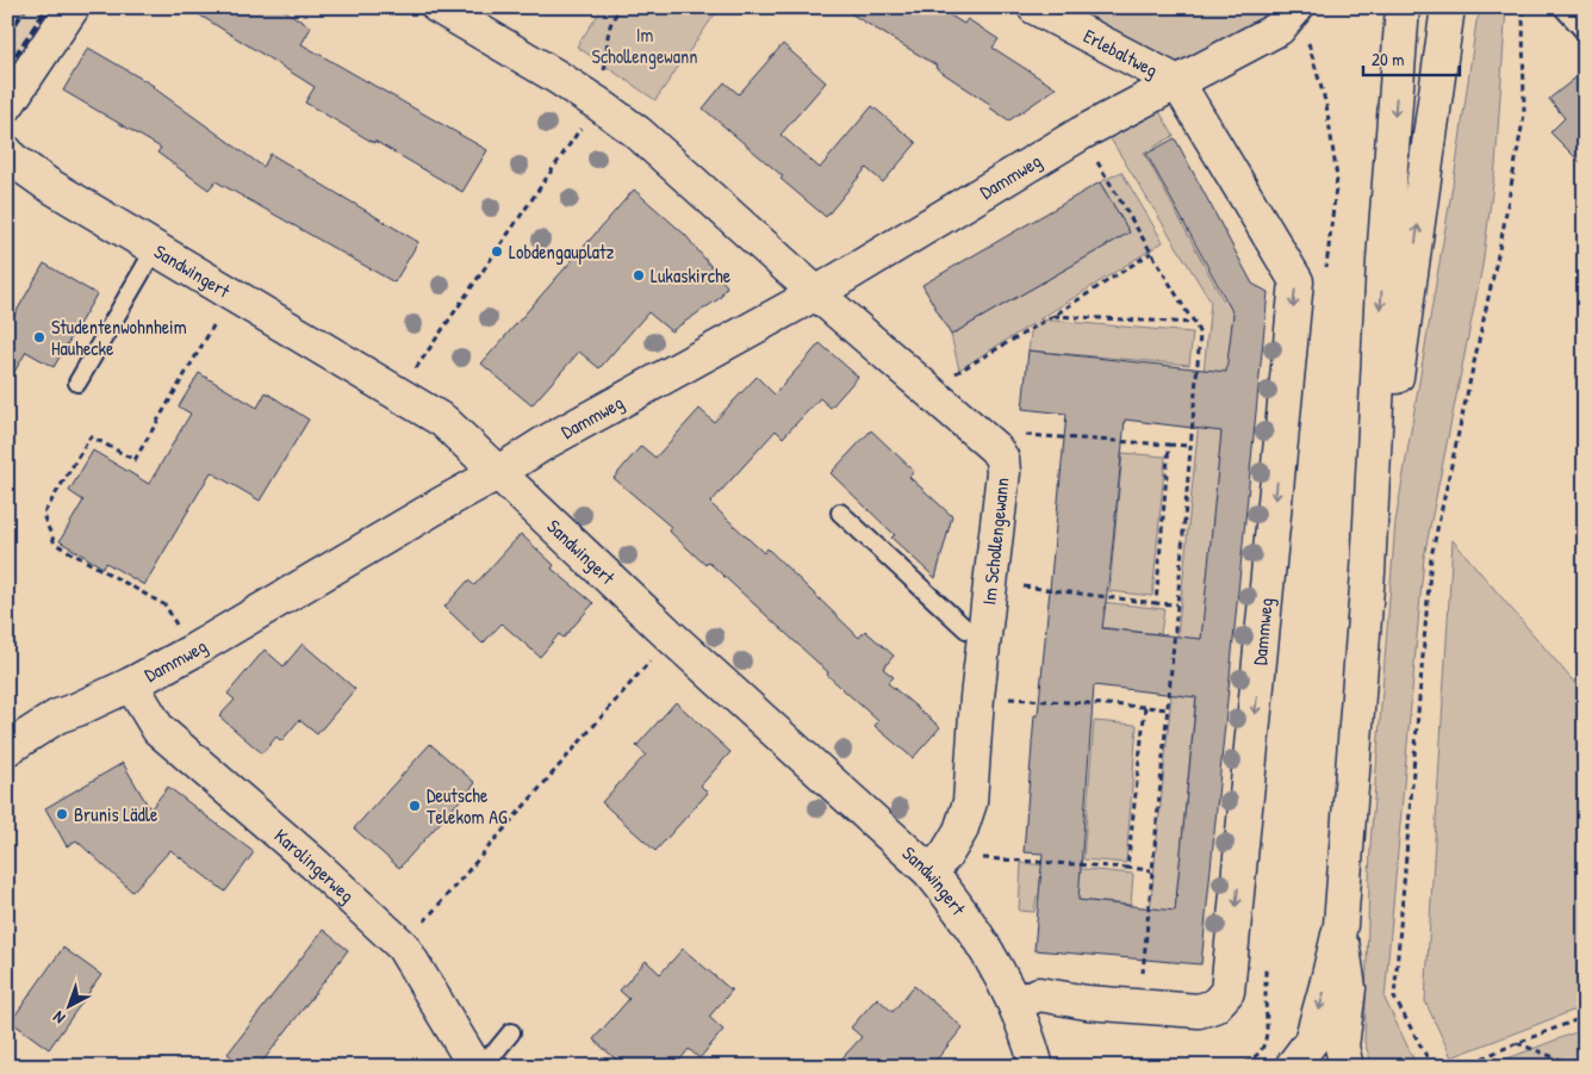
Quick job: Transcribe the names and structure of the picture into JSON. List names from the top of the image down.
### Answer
{
  "streets": {
    "street": [
      "Erlebaltweg",
      "Dammweg",
      "Sandwingert",
      "Im Schollengewann",
      "Karolingerweg"
    ]
  },
  "crossings": [
    ["Erlebaltweg", "Dammweg"],
    ["Dammweg", "Sandwingert"],
    ["Dammweg", "Karolingerweg"],
    ["Sandwingert", "Im Schollengewann"]
  ],
  "parks": ["Im Schollengewann"],
  "places": [
    "Lobdengauplatz",
    "Lukaskirche",
    "Studentenwohnheim Hauhecke",
    "Deutsche Telekom AG",
    "Brunis Lädle"
  ],
  "scale_bar": "20 m",
  "north": "bottom left"
}
